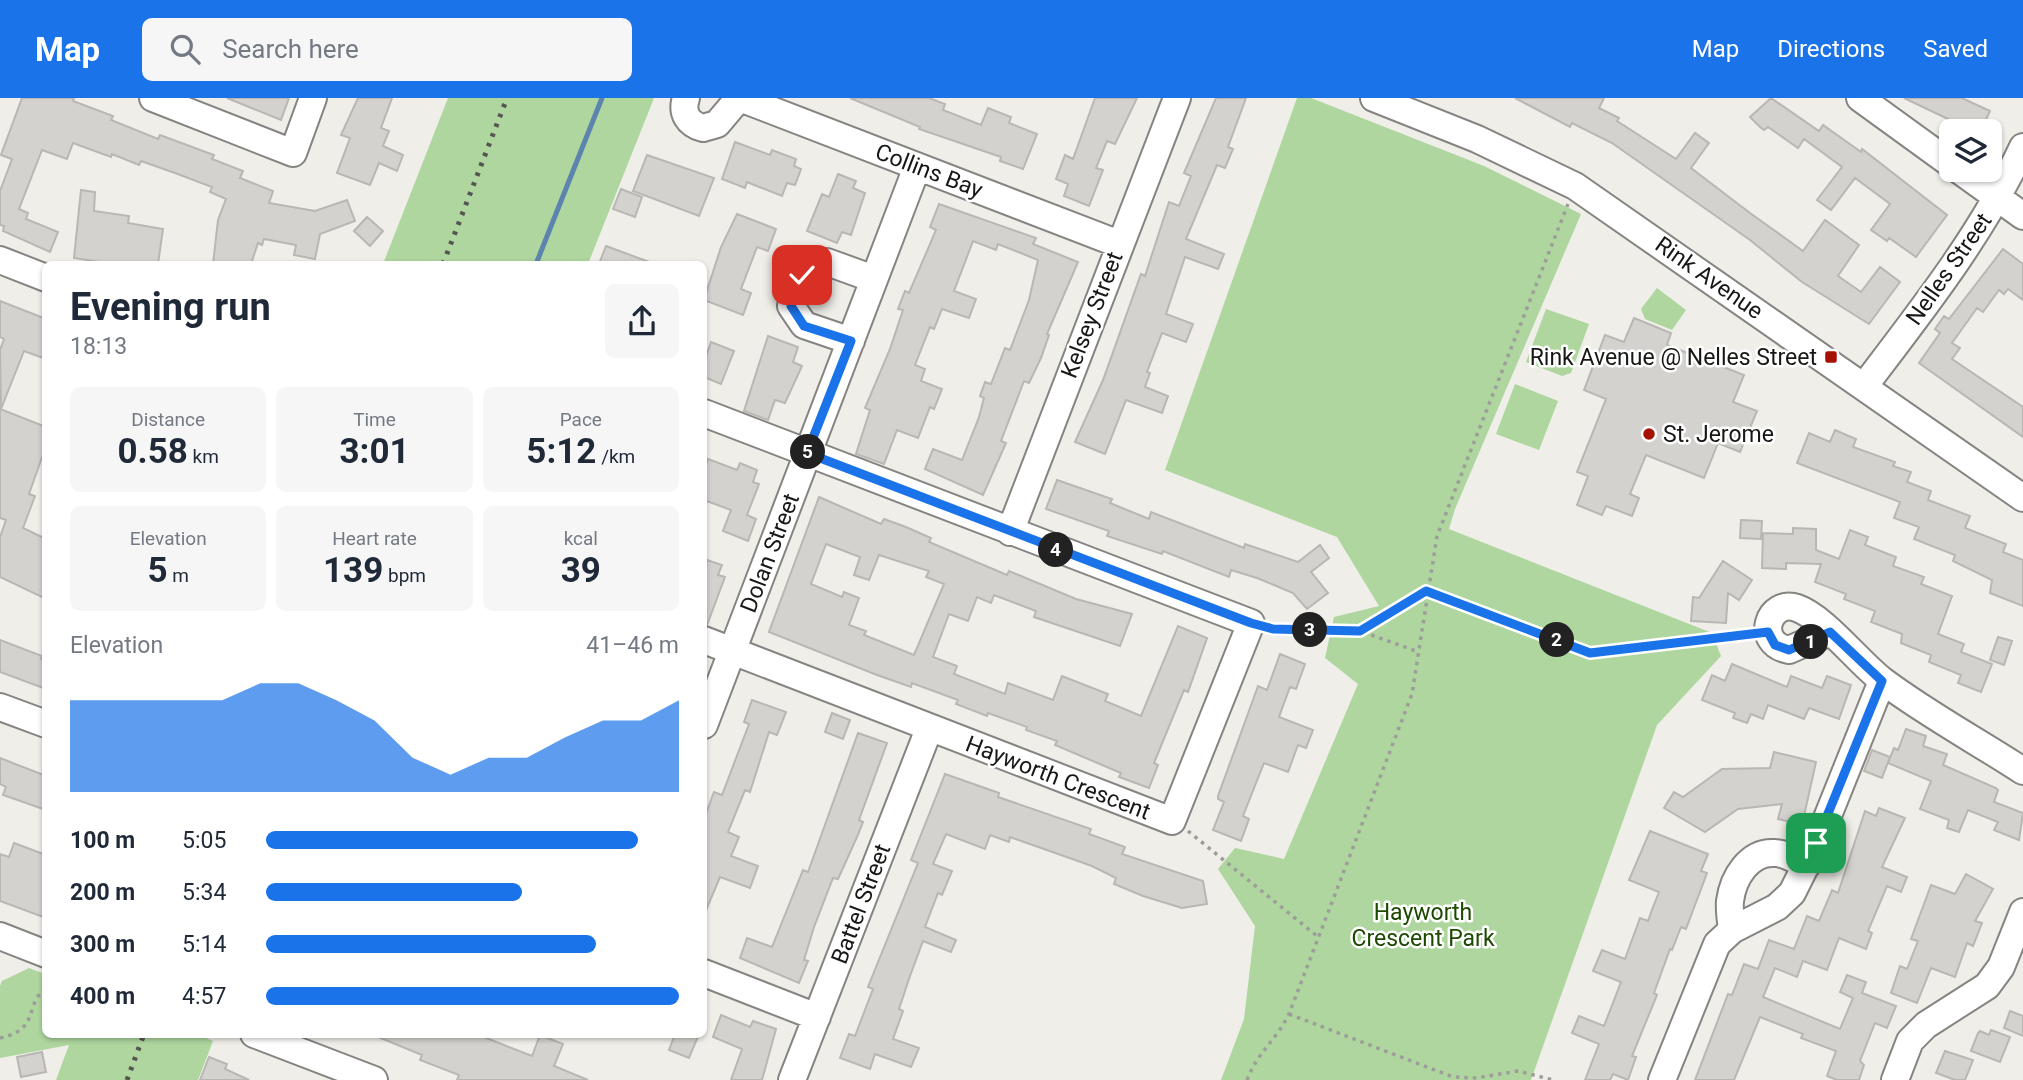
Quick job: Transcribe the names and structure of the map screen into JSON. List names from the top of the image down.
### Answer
{
  "streets": {
    "street": [
      "Collins Bay",
      "Nelles Street",
      "Rink Avenue",
      "Kelsey Street",
      "Dolan Street",
      "Hayworth Crescent",
      "Battel Street"
    ]
  },
  "crossings": [
    ["Collins Bay", "Kelsey Street"],
    ["Collins Bay", "Dolan Street"],
    ["Nelles Street", "Rink Avenue"],
    ["Dolan Street", "Hayworth Crescent"],
    ["Hayworth Crescent", "Battel Street"]
  ],
  "parks": ["Hayworth Crescent Park"],
  "places": {
    "transit": ["Rink Avenue @ Nelles Street"],
    "other": ["St. Jerome"]
  },
  "page": {
    "header": "Map",
    "search": "Search here",
    "nav": ["Map", "Directions", "Saved"],
    "heading": ["Evening run", "18:13"],
    "stats": [
      ["Distance", "0.58 km"],
      ["Time", "3:01"],
      ["Pace", "5:12 /km"],
      ["Elevation", "5 m"],
      ["Heart rate", "139 bpm"],
      ["kcal", "39"]
    ],
    "pins": [
      "5",
      "4",
      "3",
      "2",
      "1"
    ],
    "chart": ["Elevation", "41–46 m"],
    "list": [
      {
        "name": "100 m",
        "note": "5:05"
      },
      {
        "name": "200 m",
        "note": "5:34"
      },
      {
        "name": "300 m",
        "note": "5:14"
      },
      {
        "name": "400 m",
        "note": "4:57"
      }
    ]
  }
}
